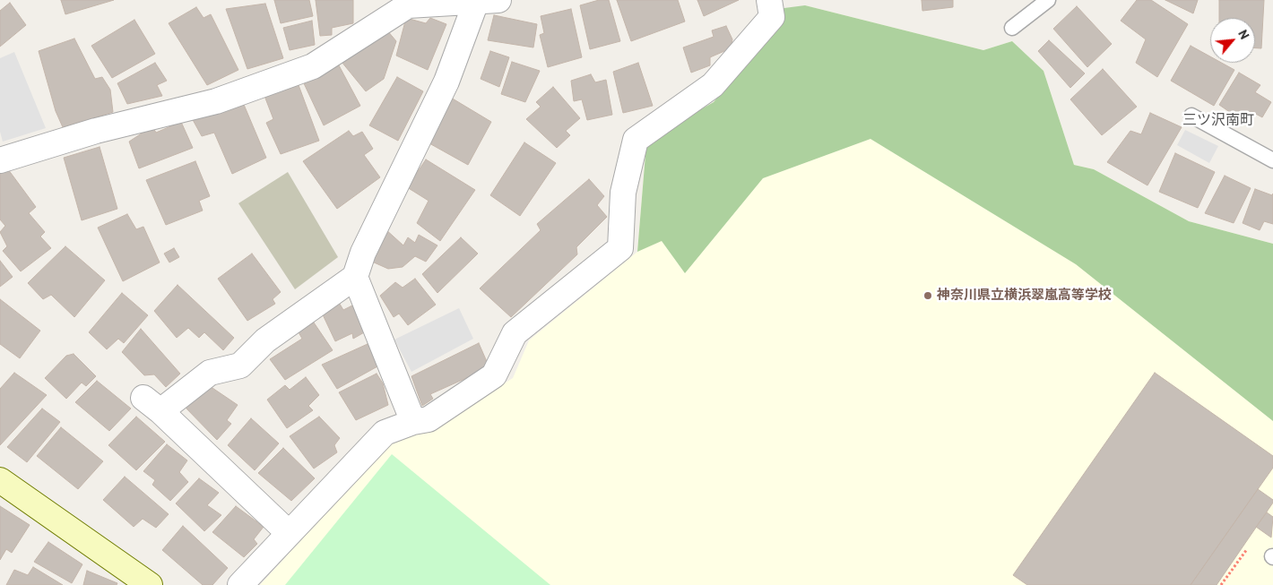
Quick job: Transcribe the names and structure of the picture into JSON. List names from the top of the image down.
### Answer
{
  "districts": ["三ツ沢南町"],
  "places": ["神奈川県立横浜翠嵐高等学校"],
  "north": "top right"
}
